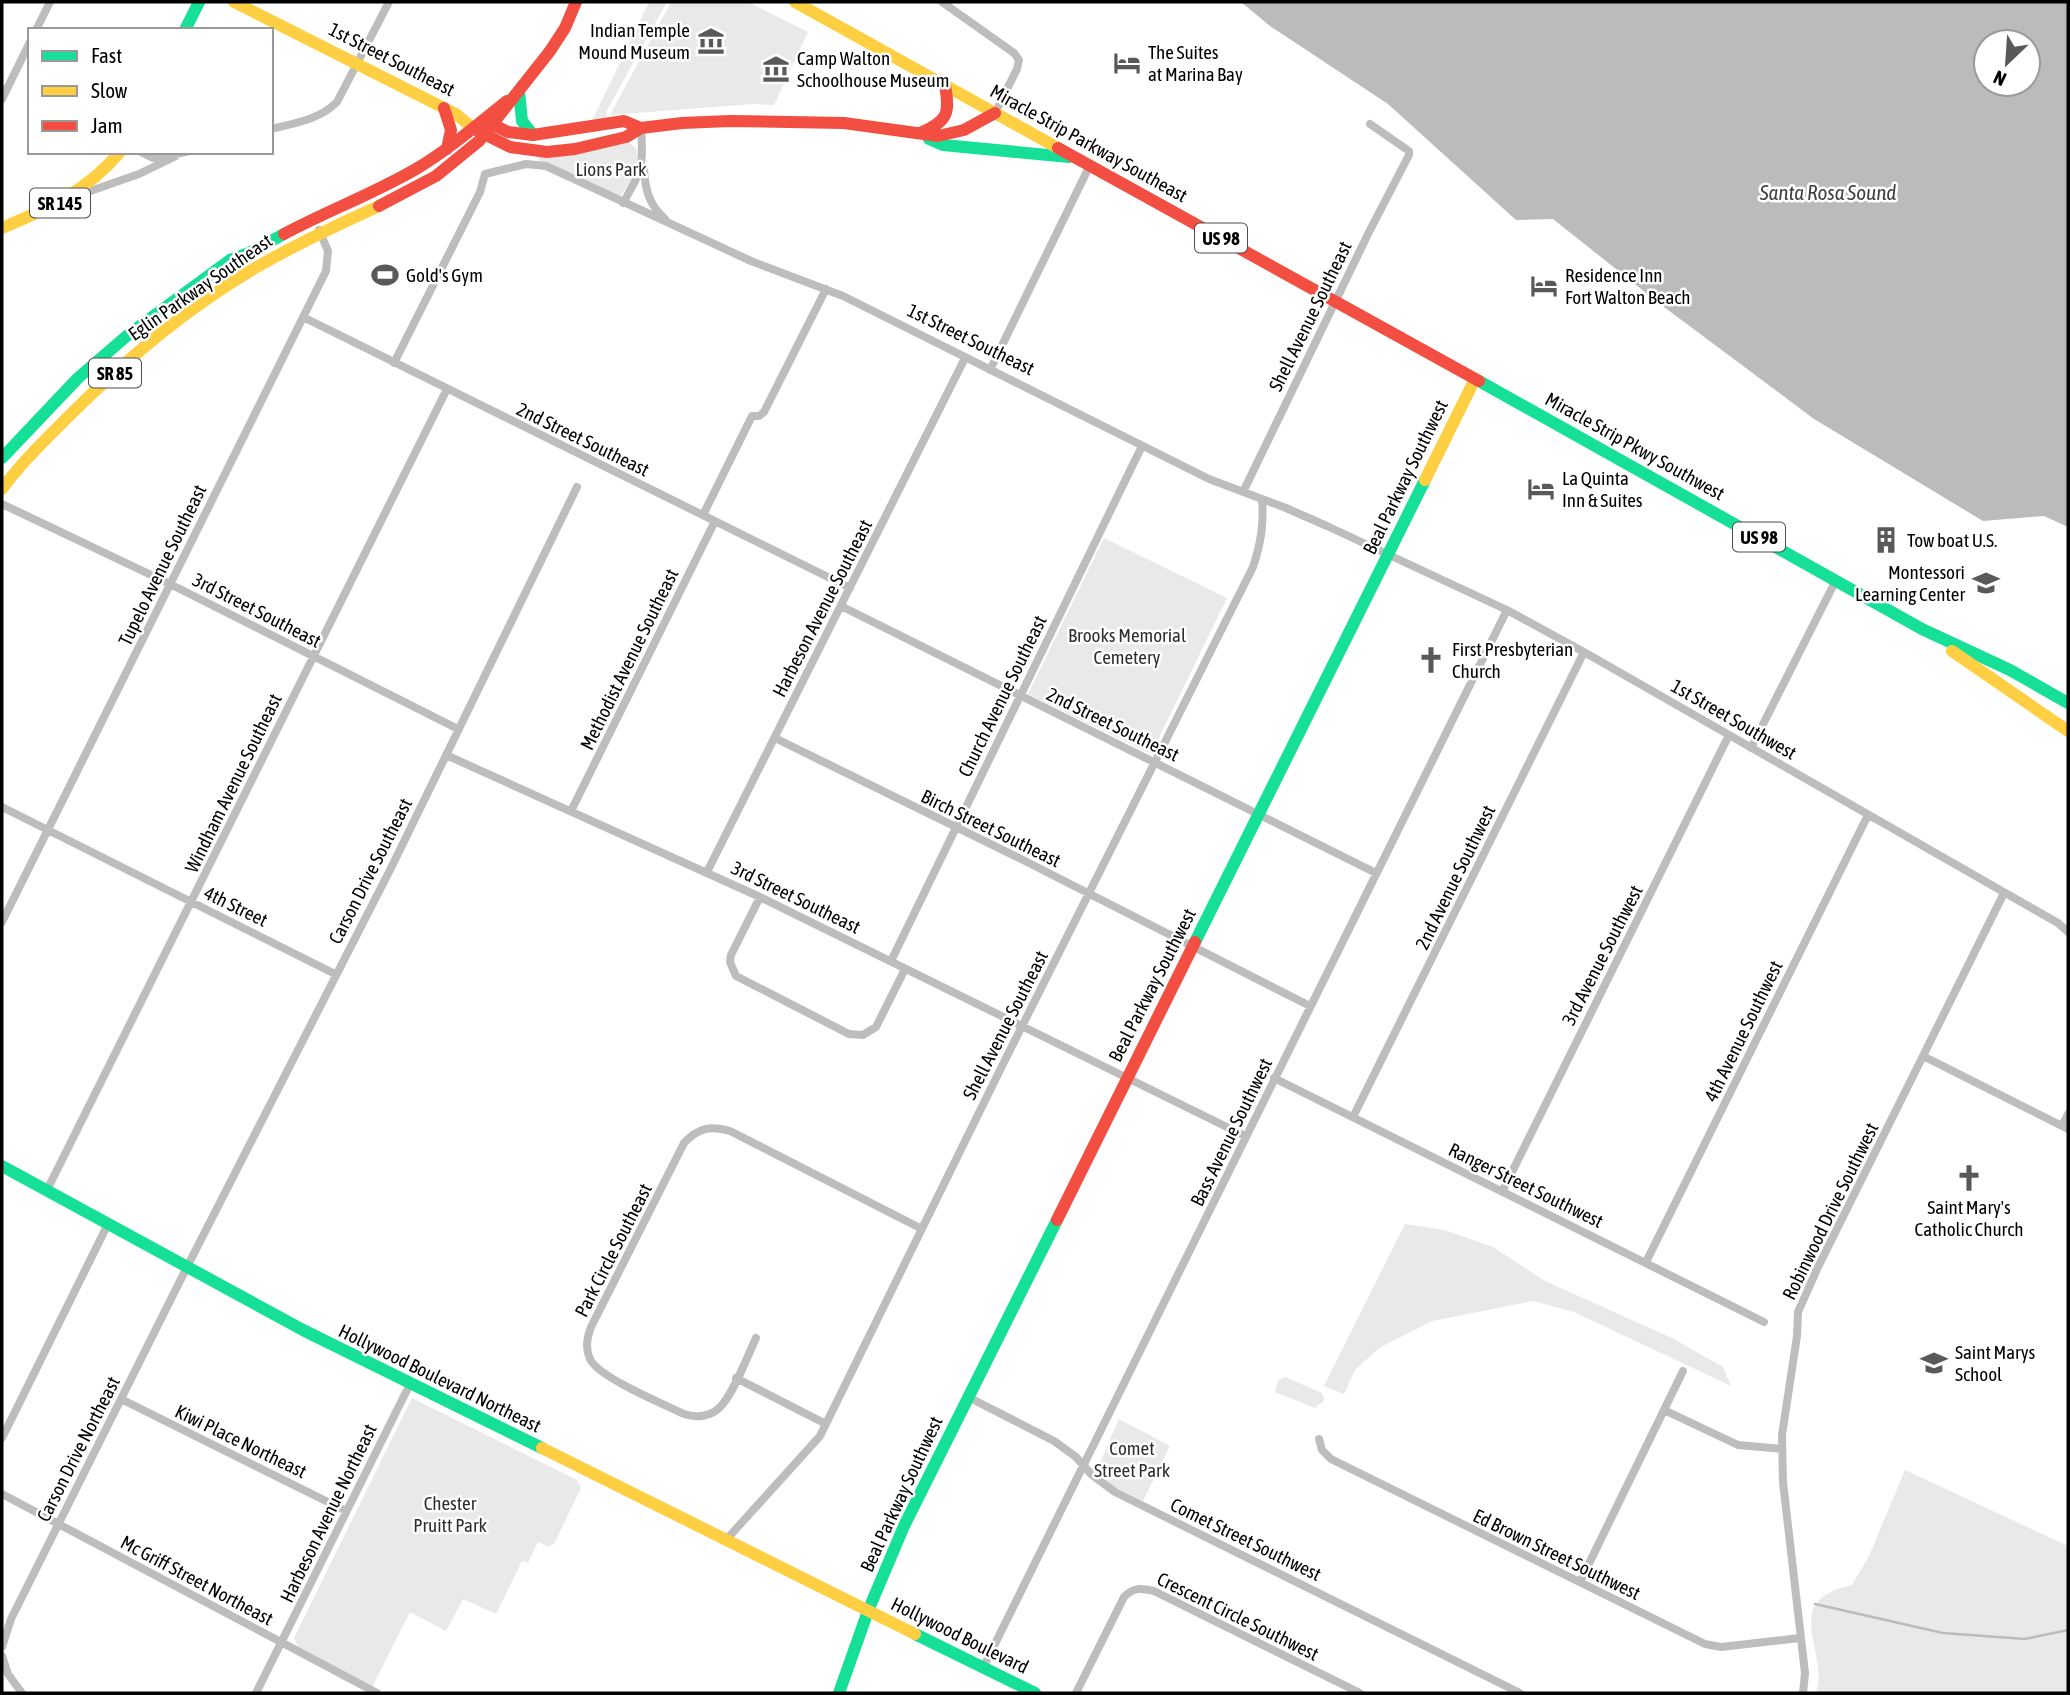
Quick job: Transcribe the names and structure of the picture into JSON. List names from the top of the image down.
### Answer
{
  "streets": {
    "main road": [
      "1st Street Southeast",
      "Miracle Strip Parkway Southeast",
      "SR 145",
      "US 98",
      "Eglin Parkway Southeast",
      "SR 85",
      "Miracle Strip Pkwy Southwest",
      "Beal Parkway Southwest",
      "Hollywood Boulevard Northeast",
      "Hollywood Boulevard"
    ],
    "street": [
      "Shell Avenue Southeast",
      "2nd Street Southeast",
      "Tupelo Avenue Southeast",
      "Harbeson Avenue Southeast",
      "3rd Street Southeast",
      "Methodist Avenue Southeast",
      "Church Avenue Southeast",
      "1st Street Southwest",
      "Windham Avenue Southeast",
      "Birch Street Southeast",
      "Carson Drive Southeast",
      "2nd Avenue Southwest",
      "4th Street",
      "3rd Avenue Southwest",
      "4th Avenue Southwest",
      "Bass Avenue Southwest",
      "Ranger Street Southwest",
      "Robinwood Drive Southwest",
      "Park Circle Southeast",
      "Kiwi Place Northeast",
      "Carson Drive Northeast",
      "Harbeson Avenue Northeast",
      "Comet Street Southwest",
      "Ed Brown Street Southwest",
      "Mc Griff Street Northeast",
      "Crescent Circle Southwest"
    ]
  },
  "crossings": [
    ["1st Street Southeast", "Shell Avenue Southeast"],
    ["1st Street Southeast", "2nd Street Southeast"],
    ["1st Street Southeast", "Beal Parkway Southwest"],
    ["1st Street Southeast", "Harbeson Avenue Southeast"],
    ["1st Street Southeast", "Church Avenue Southeast"],
    ["1st Street Southeast", "1st Street Southwest"],
    ["Miracle Strip Parkway Southeast", "Shell Avenue Southeast"],
    ["Miracle Strip Parkway Southeast", "Miracle Strip Pkwy Southwest"],
    ["Miracle Strip Parkway Southeast", "Beal Parkway Southwest"],
    ["Eglin Parkway Southeast", "SR 85"],
    ["Eglin Parkway Southeast", "Tupelo Avenue Southeast"],
    ["Shell Avenue Southeast", "2nd Street Southeast"],
    ["Shell Avenue Southeast", "3rd Street Southeast"],
    ["Shell Avenue Southeast", "Birch Street Southeast"],
    ["Shell Avenue Southeast", "Park Circle Southeast"],
    ["Shell Avenue Southeast", "Hollywood Boulevard Northeast"],
    ["2nd Street Southeast", "Beal Parkway Southwest"],
    ["2nd Street Southeast", "Tupelo Avenue Southeast"],
    ["2nd Street Southeast", "Harbeson Avenue Southeast"],
    ["2nd Street Southeast", "Methodist Avenue Southeast"],
    ["2nd Street Southeast", "Church Avenue Southeast"],
    ["2nd Street Southeast", "Windham Avenue Southeast"],
    ["2nd Street Southeast", "Bass Avenue Southwest"],
    ["Miracle Strip Pkwy Southwest", "Beal Parkway Southwest"],
    ["Beal Parkway Southwest", "3rd Street Southeast"],
    ["Beal Parkway Southwest", "1st Street Southwest"],
    ["Beal Parkway Southwest", "Birch Street Southeast"],
    ["Beal Parkway Southwest", "Hollywood Boulevard Northeast"],
    ["Beal Parkway Southwest", "Comet Street Southwest"],
    ["Beal Parkway Southwest", "Hollywood Boulevard"],
    ["Tupelo Avenue Southeast", "3rd Street Southeast"],
    ["Tupelo Avenue Southeast", "4th Street"],
    ["Harbeson Avenue Southeast", "3rd Street Southeast"],
    ["Harbeson Avenue Southeast", "Birch Street Southeast"],
    ["3rd Street Southeast", "Methodist Avenue Southeast"],
    ["3rd Street Southeast", "Church Avenue Southeast"],
    ["3rd Street Southeast", "Windham Avenue Southeast"],
    ["3rd Street Southeast", "Carson Drive Southeast"],
    ["3rd Street Southeast", "Bass Avenue Southwest"],
    ["Church Avenue Southeast", "Birch Street Southeast"],
    ["1st Street Southwest", "2nd Avenue Southwest"],
    ["1st Street Southwest", "3rd Avenue Southwest"],
    ["1st Street Southwest", "4th Avenue Southwest"],
    ["1st Street Southwest", "Bass Avenue Southwest"],
    ["1st Street Southwest", "Robinwood Drive Southwest"],
    ["Windham Avenue Southeast", "4th Street"],
    ["Windham Avenue Southeast", "Hollywood Boulevard Northeast"],
    ["Birch Street Southeast", "Bass Avenue Southwest"],
    ["Carson Drive Southeast", "4th Street"],
    ["Carson Drive Southeast", "Hollywood Boulevard Northeast"],
    ["Carson Drive Southeast", "Carson Drive Northeast"],
    ["2nd Avenue Southwest", "Ranger Street Southwest"],
    ["3rd Avenue Southwest", "Ranger Street Southwest"],
    ["4th Avenue Southwest", "Ranger Street Southwest"],
    ["Bass Avenue Southwest", "Ranger Street Southwest"],
    ["Bass Avenue Southwest", "Comet Street Southwest"],
    ["Bass Avenue Southwest", "Hollywood Boulevard"],
    ["Robinwood Drive Southwest", "Ed Brown Street Southwest"],
    ["Hollywood Boulevard Northeast", "Carson Drive Northeast"],
    ["Hollywood Boulevard Northeast", "Harbeson Avenue Northeast"],
    ["Hollywood Boulevard Northeast", "Hollywood Boulevard"],
    ["Kiwi Place Northeast", "Carson Drive Northeast"],
    ["Kiwi Place Northeast", "Harbeson Avenue Northeast"],
    ["Carson Drive Northeast", "Mc Griff Street Northeast"],
    ["Harbeson Avenue Northeast", "Mc Griff Street Northeast"]
  ],
  "water": ["Santa Rosa Sound"],
  "parks": [
    "Lions Park",
    "Brooks Memorial Cemetery",
    "Comet Street Park",
    "Chester Pruitt Park"
  ],
  "places": {
    "museum": ["Indian Temple Mound Museum", "Camp Walton Schoolhouse Museum"],
    "hotel": ["The Suites at Marina Bay", "Residence Inn Fort Walton Beach", "La Quinta Inn & Suites"],
    "sports": ["Gold's Gym"],
    "building": ["Tow boat U.S."],
    "school or university": ["Montessori Learning Center", "Saint Marys School"],
    "church": ["First Presbyterian Church", "Saint Mary's Catholic Church"]
  },
  "legend": ["Fast", "Slow", "Jam"],
  "north": "bottom left"
}
